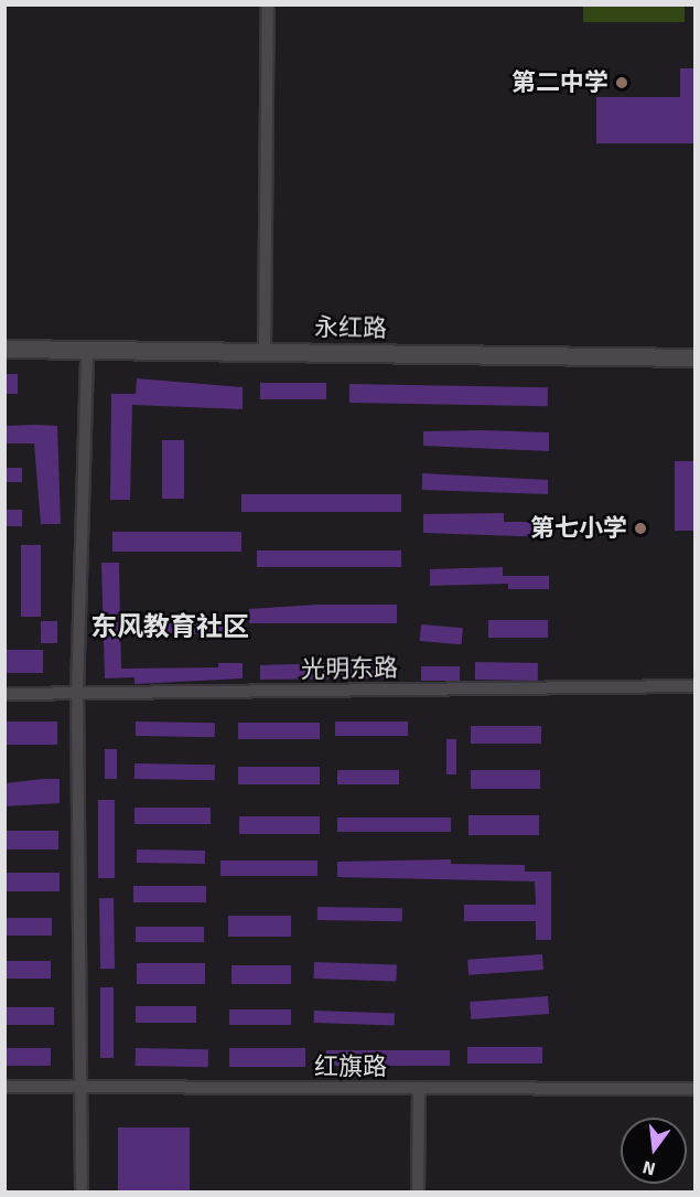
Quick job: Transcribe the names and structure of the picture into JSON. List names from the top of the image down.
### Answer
{
  "streets": {
    "street": ["永红路", "光明东路", "红旗路"]
  },
  "districts": ["东风教育社区"],
  "places": ["第二中学", "第七小学"],
  "north": "bottom"
}
